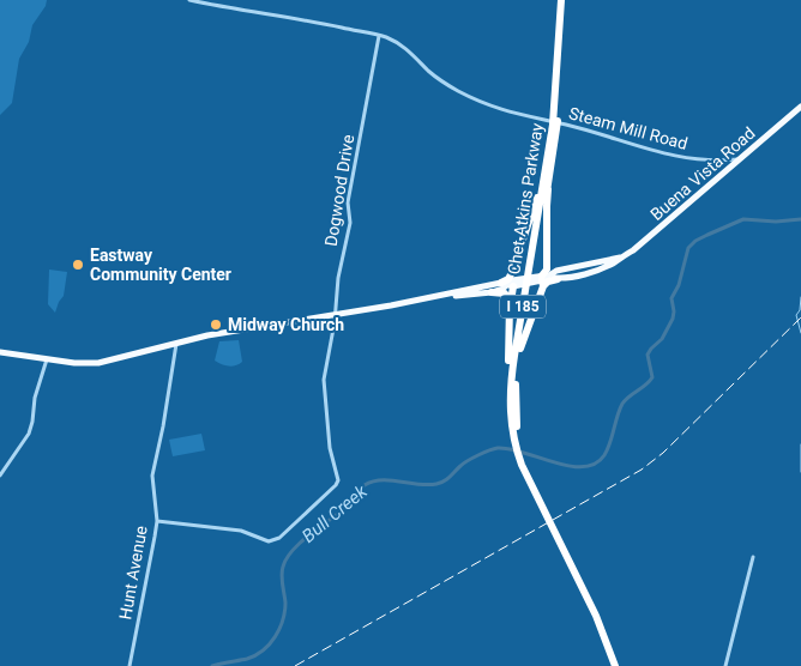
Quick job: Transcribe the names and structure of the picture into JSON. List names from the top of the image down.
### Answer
{
  "streets": {
    "highway": ["Chet Atkins Parkway", "I 185"],
    "main road": ["Buena Vista Road"],
    "street": ["Steam Mill Road", "Dogwood Drive", "Hunt Avenue"]
  },
  "crossings": [
    ["Steam Mill Road", "Buena Vista Road"],
    ["Steam Mill Road", "Dogwood Drive"],
    ["Buena Vista Road", "Dogwood Drive"],
    ["Buena Vista Road", "Hunt Avenue"],
    ["Dogwood Drive", "Hunt Avenue"]
  ],
  "water": ["Bull Creek"],
  "places": ["Eastway Community Center", "Midway Church"]
}
